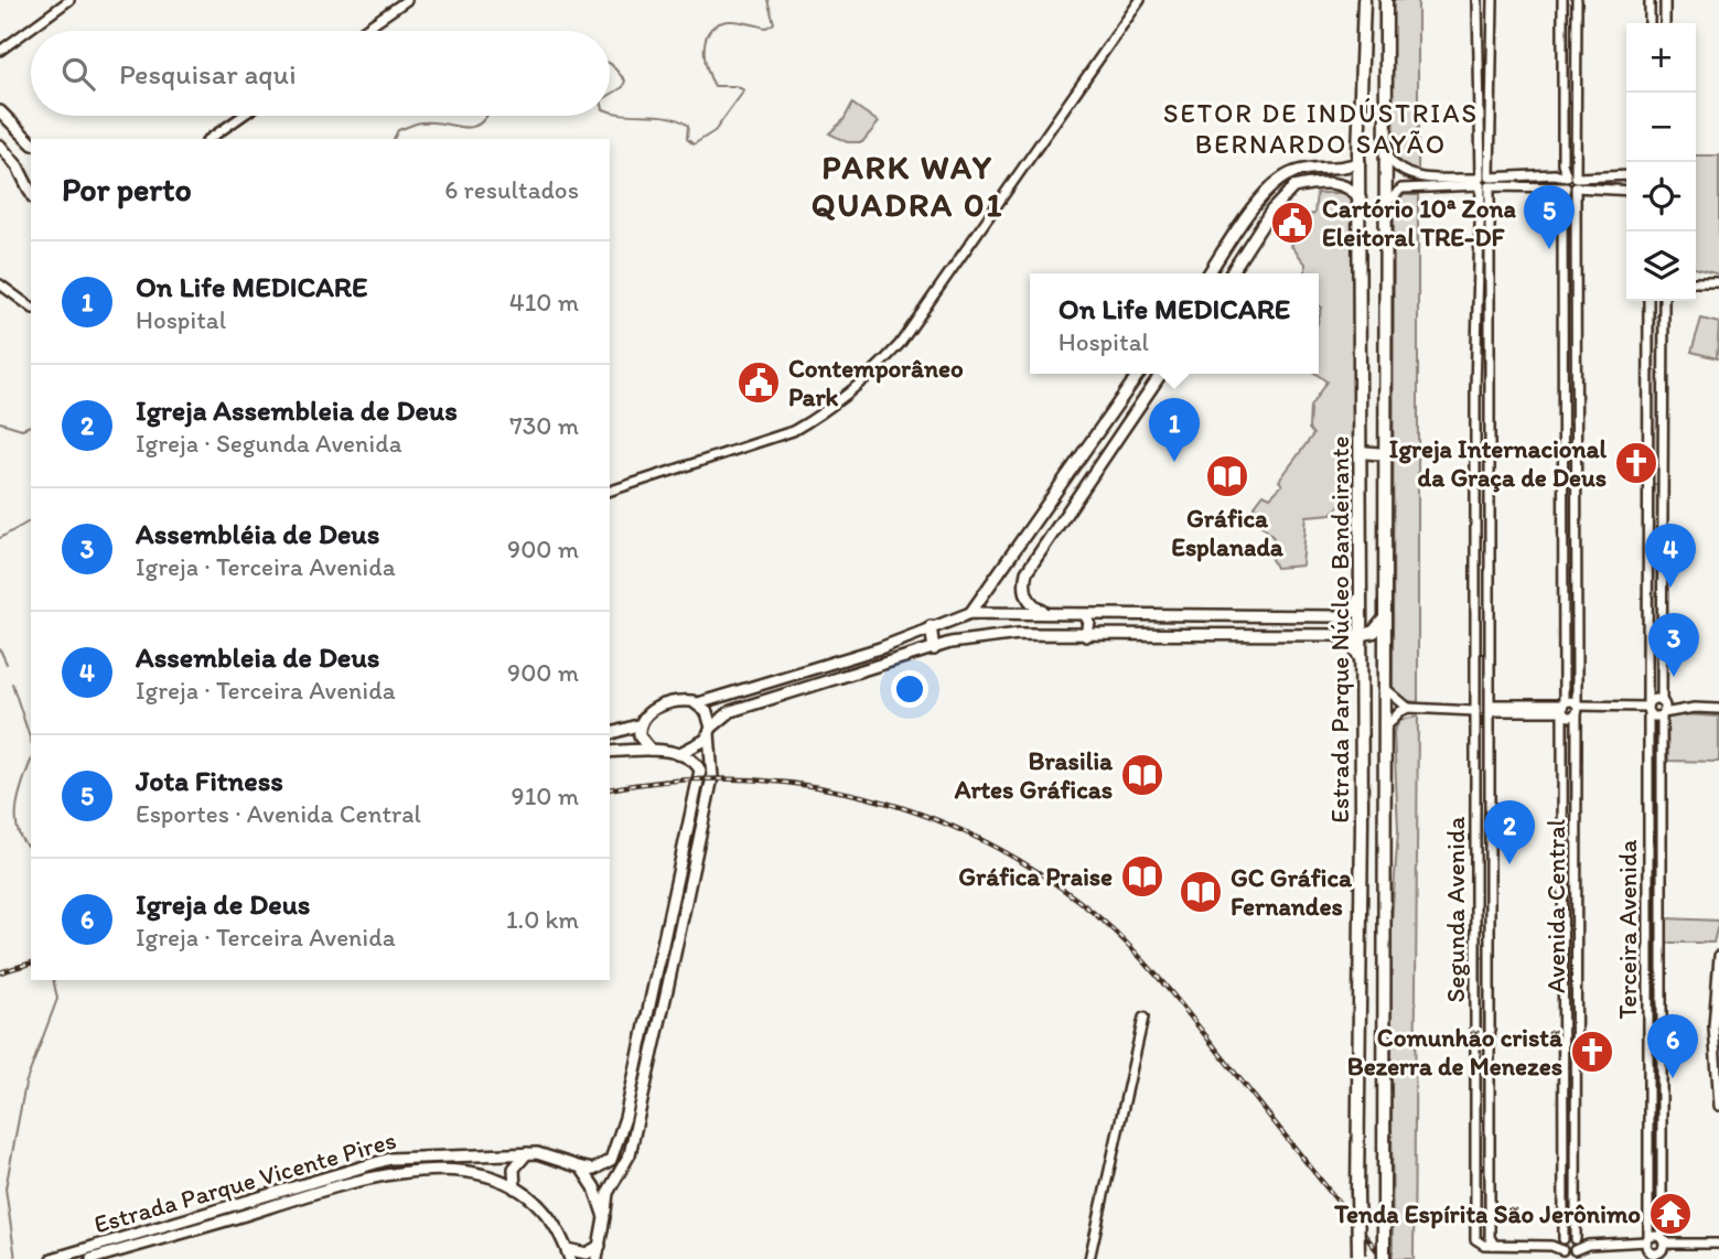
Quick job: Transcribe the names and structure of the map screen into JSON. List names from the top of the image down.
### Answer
{
  "streets": {
    "highway": ["Estrada Parque Núcleo Bandeirante"],
    "main road": ["Estrada Parque Vicente Pires"],
    "street": ["Avenida Central", "Segunda Avenida", "Terceira Avenida"]
  },
  "districts": ["SETOR DE INDÚSTRIAS BERNARDO SAYÃO", "PARK WAY QUADRA 01"],
  "places": {
    "public building": ["Cartório 10ª Zona Eleitoral TRE-DF", "Contemporâneo Park"],
    "church": ["Igreja Internacional da Graça de Deus", "Comunhão cristã Bezerra de Menezes"],
    "library": [
      "Gráfica Esplanada",
      "Brasilia Artes Gráficas",
      "Gráfica Praise",
      "GC Gráfica Fernandes"
    ],
    "temple": ["Tenda Espírita São Jerônimo"]
  },
  "page": {
    "map_buttons": ["+", "−"],
    "search": "Pesquisar aqui",
    "heading": ["Por perto", "6 resultados"],
    "pins": [
      "5",
      "1",
      "4",
      "3",
      "2",
      "6"
    ],
    "list": [
      {
        "mark": "1",
        "name": "On Life MEDICARE",
        "note": "Hospital",
        "value": "410 m"
      },
      {
        "mark": "2",
        "name": "Igreja Assembleia de Deus",
        "note": "Igreja · Segunda Avenida",
        "value": "730 m"
      },
      {
        "mark": "3",
        "name": "Assembléia de Deus",
        "note": "Igreja · Terceira Avenida",
        "value": "900 m"
      },
      {
        "mark": "4",
        "name": "Assembleia de Deus",
        "note": "Igreja · Terceira Avenida",
        "value": "900 m"
      },
      {
        "mark": "5",
        "name": "Jota Fitness",
        "note": "Esportes · Avenida Central",
        "value": "910 m"
      },
      {
        "mark": "6",
        "name": "Igreja de Deus",
        "note": "Igreja · Terceira Avenida",
        "value": "1.0 km"
      }
    ],
    "popup": ["On Life MEDICARE", "Hospital"]
  }
}
